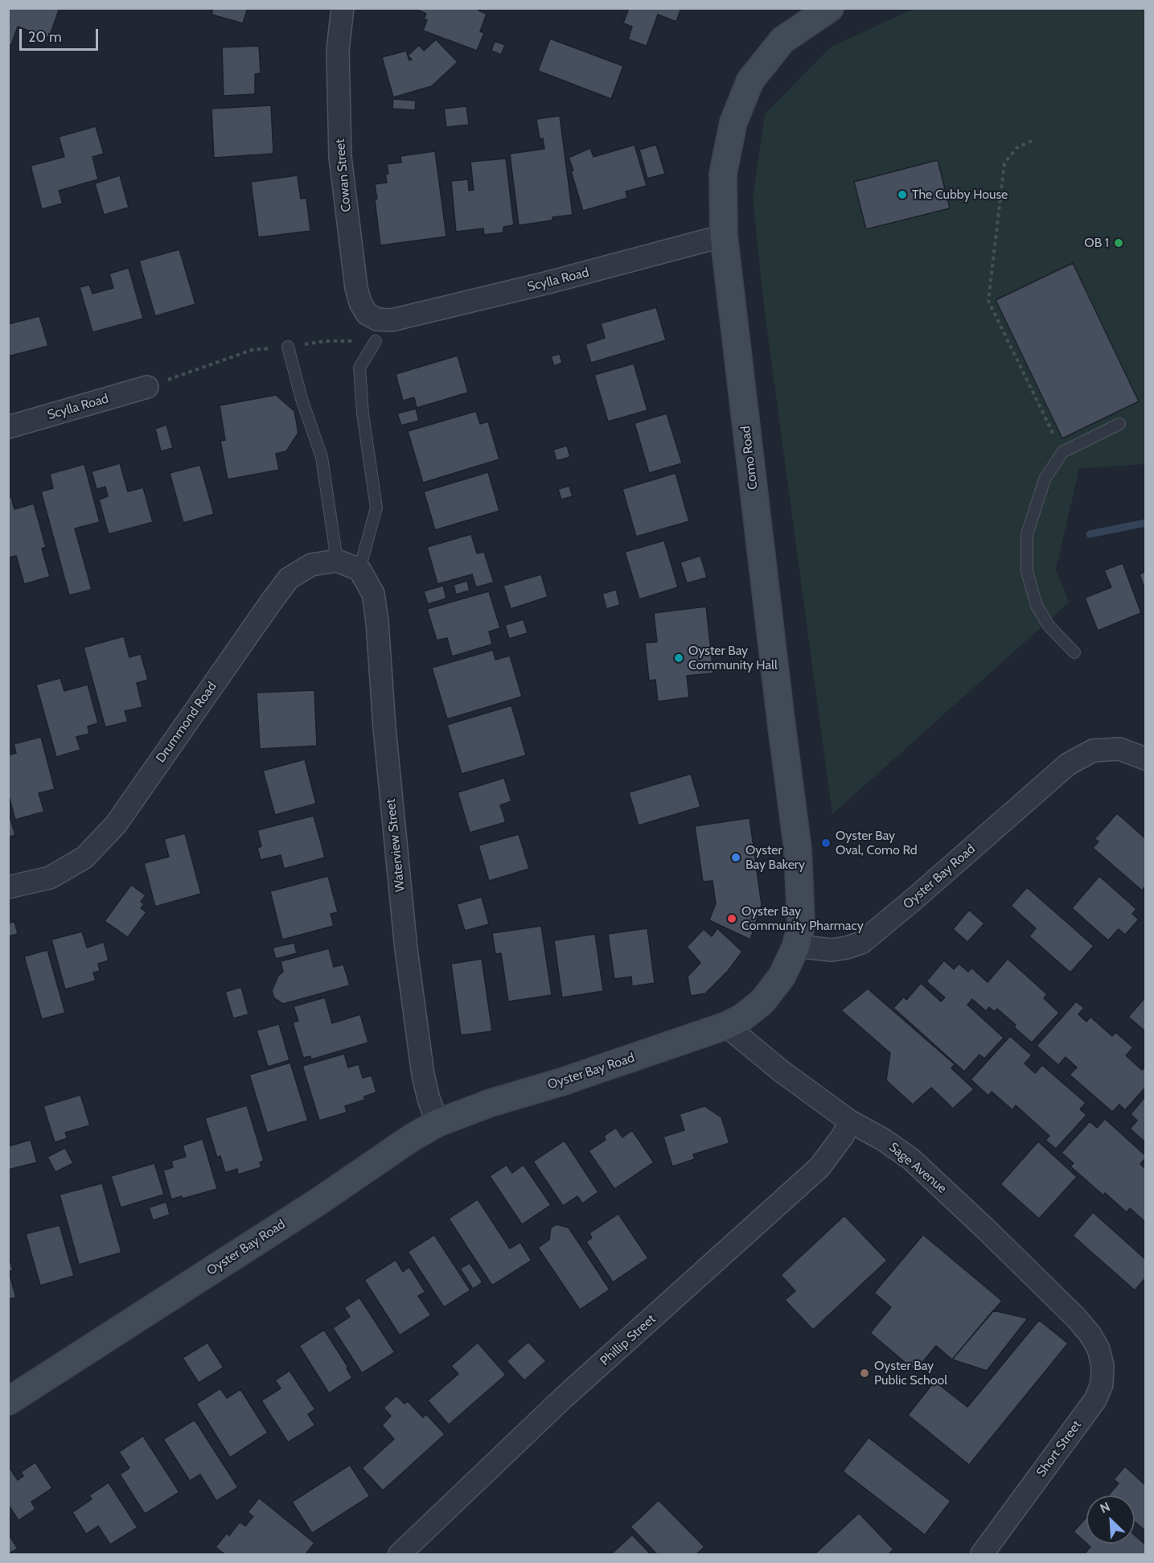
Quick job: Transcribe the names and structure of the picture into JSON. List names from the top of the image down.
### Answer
{
  "streets": {
    "street": [
      "Cowan Street",
      "Scylla Road",
      "Como Road",
      "Drummond Road",
      "Waterview Street",
      "Oyster Bay Road",
      "Sage Avenue",
      "Phillip Street",
      "Short Street"
    ]
  },
  "crossings": [
    ["Cowan Street", "Scylla Road"],
    ["Scylla Road", "Como Road"],
    ["Como Road", "Oyster Bay Road"],
    ["Drummond Road", "Waterview Street"],
    ["Waterview Street", "Oyster Bay Road"],
    ["Oyster Bay Road", "Sage Avenue"],
    ["Sage Avenue", "Phillip Street"],
    ["Sage Avenue", "Short Street"]
  ],
  "places": [
    "The Cubby House",
    "OB 1",
    "Oyster Bay Community Hall",
    "Oyster Bay Oval, Como Rd",
    "Oyster Bay Bakery",
    "Oyster Bay Community Pharmacy",
    "Oyster Bay Public School"
  ],
  "scale_bar": "20 m",
  "north": "top left"
}
